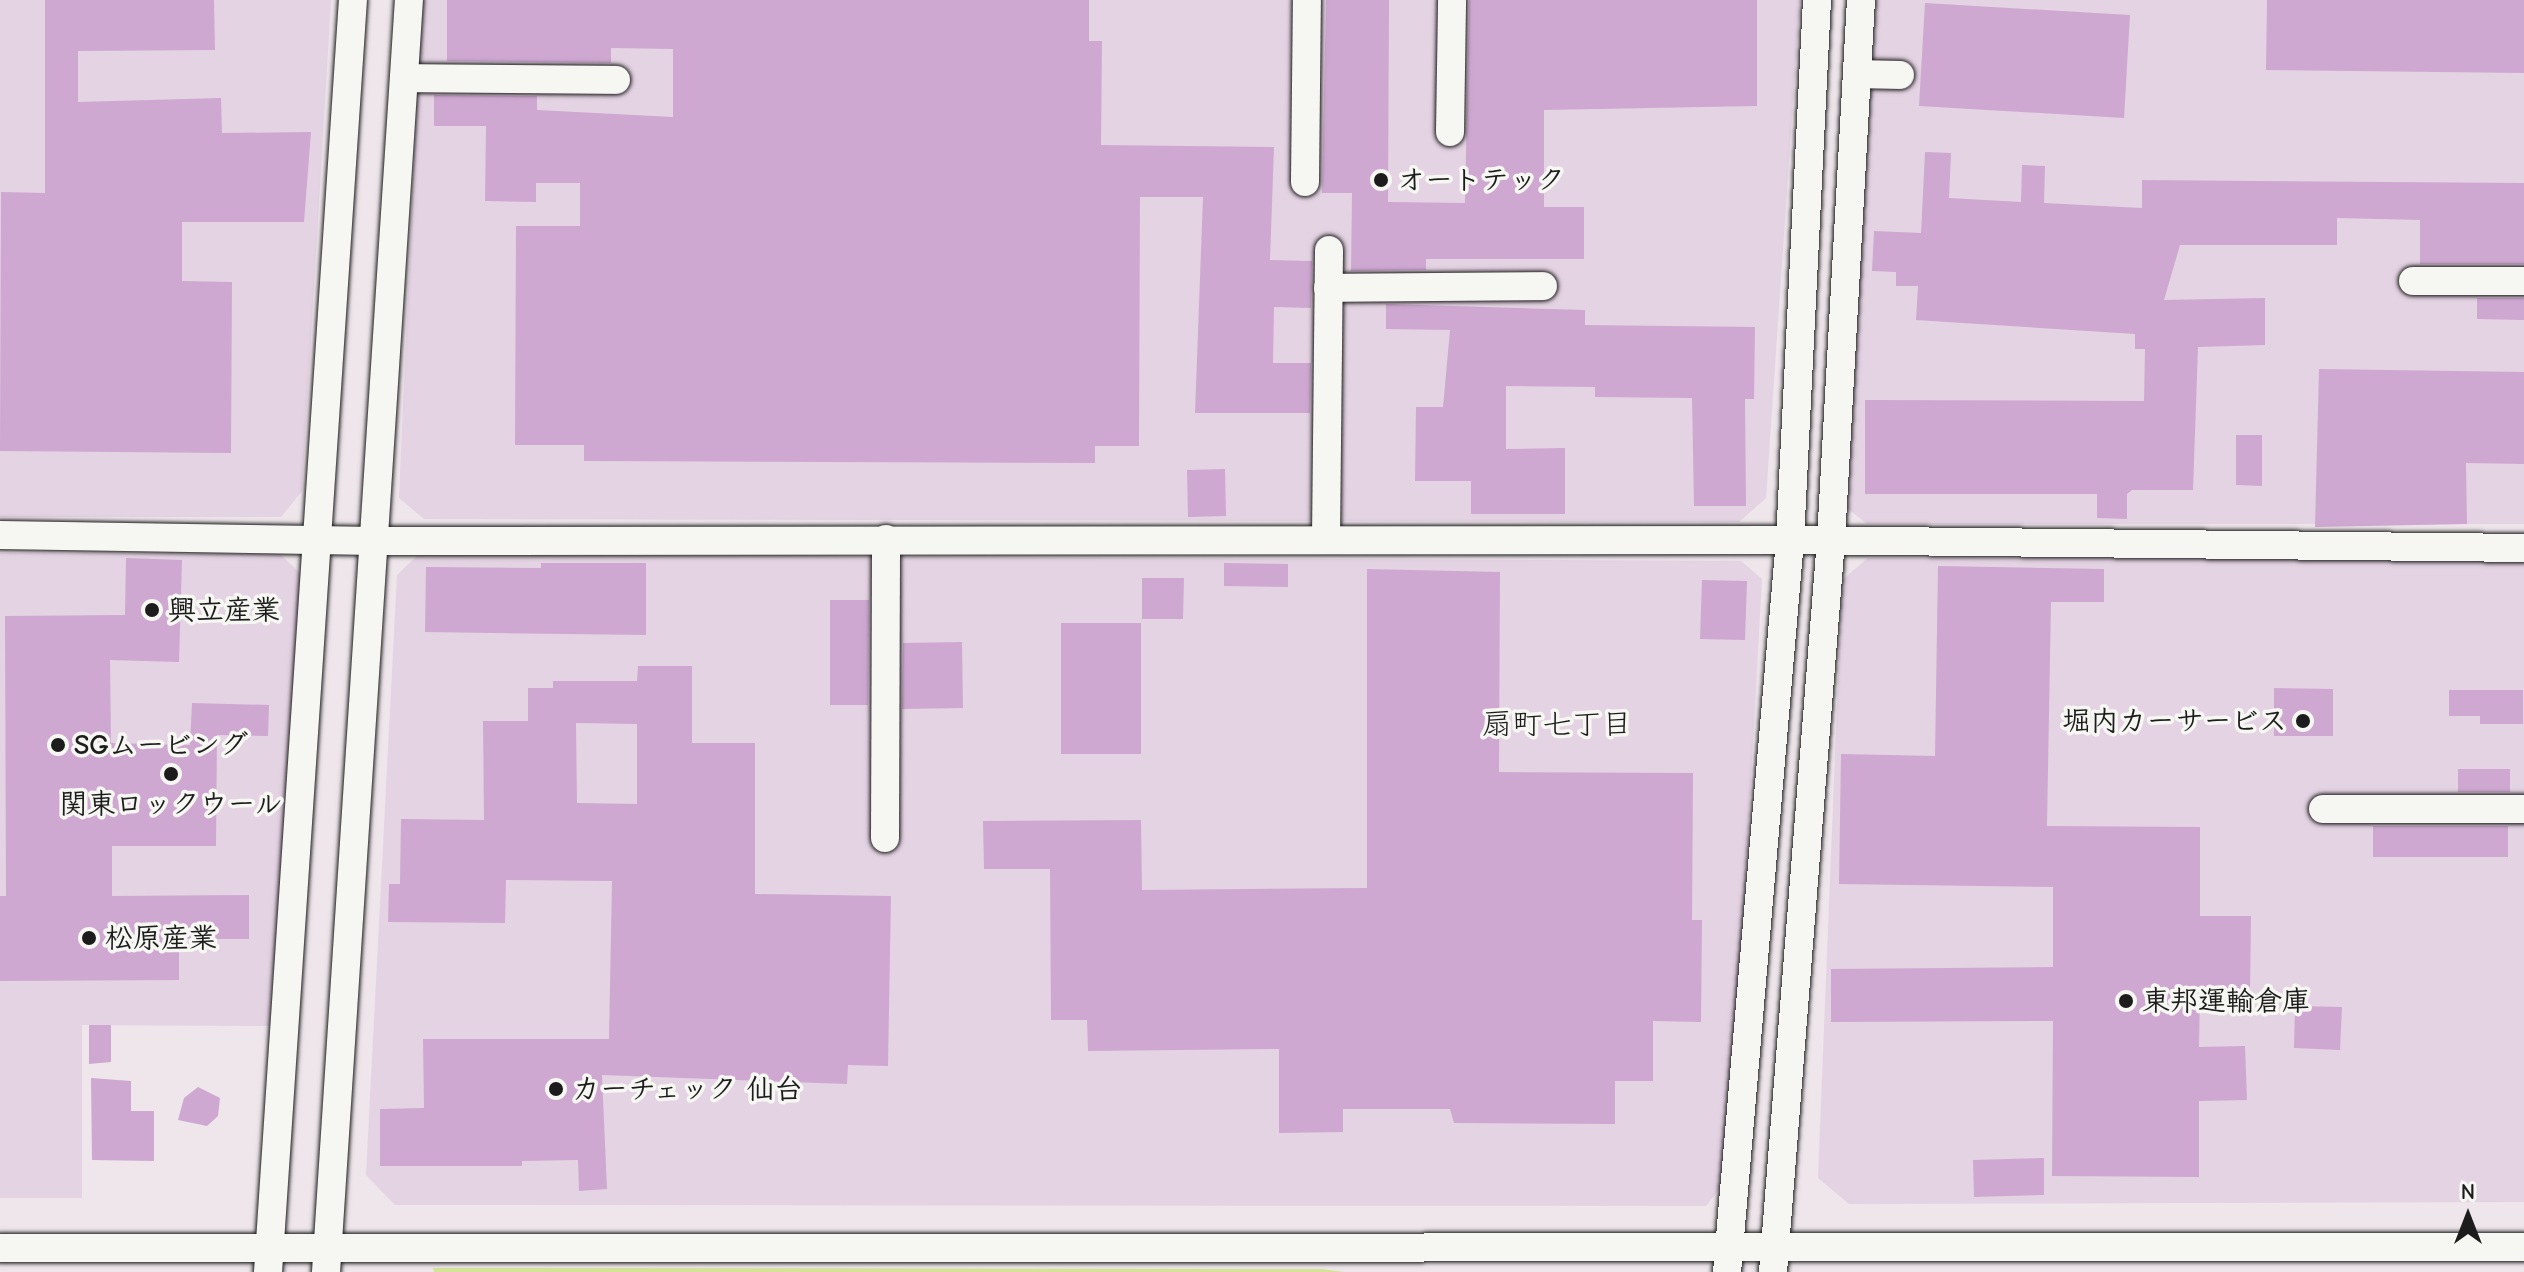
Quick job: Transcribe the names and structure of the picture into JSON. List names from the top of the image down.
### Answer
{
  "districts": ["扇町七丁目"],
  "places": [
    "オートテック",
    "興立産業",
    "堀内カーサービス",
    "SGムービング",
    "関東ロックウール",
    "松原産業",
    "東邦運輸倉庫",
    "カーチェック 仙台"
  ],
  "north": "top"
}
